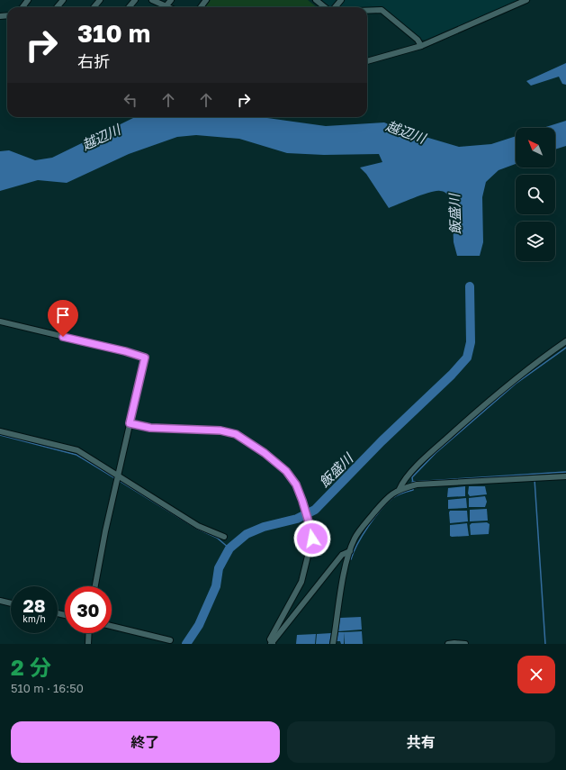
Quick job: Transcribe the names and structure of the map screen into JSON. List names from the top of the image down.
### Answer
{
  "water": ["越辺川", "飯盛川"],
  "north": "top left",
  "page": {
    "turn": ["310 m", "右折"],
    "speed": "28 km/h",
    "limit": "30",
    "heading": ["2 分", "510 m · 16:50"],
    "buttons": ["終了", "共有"]
  }
}
